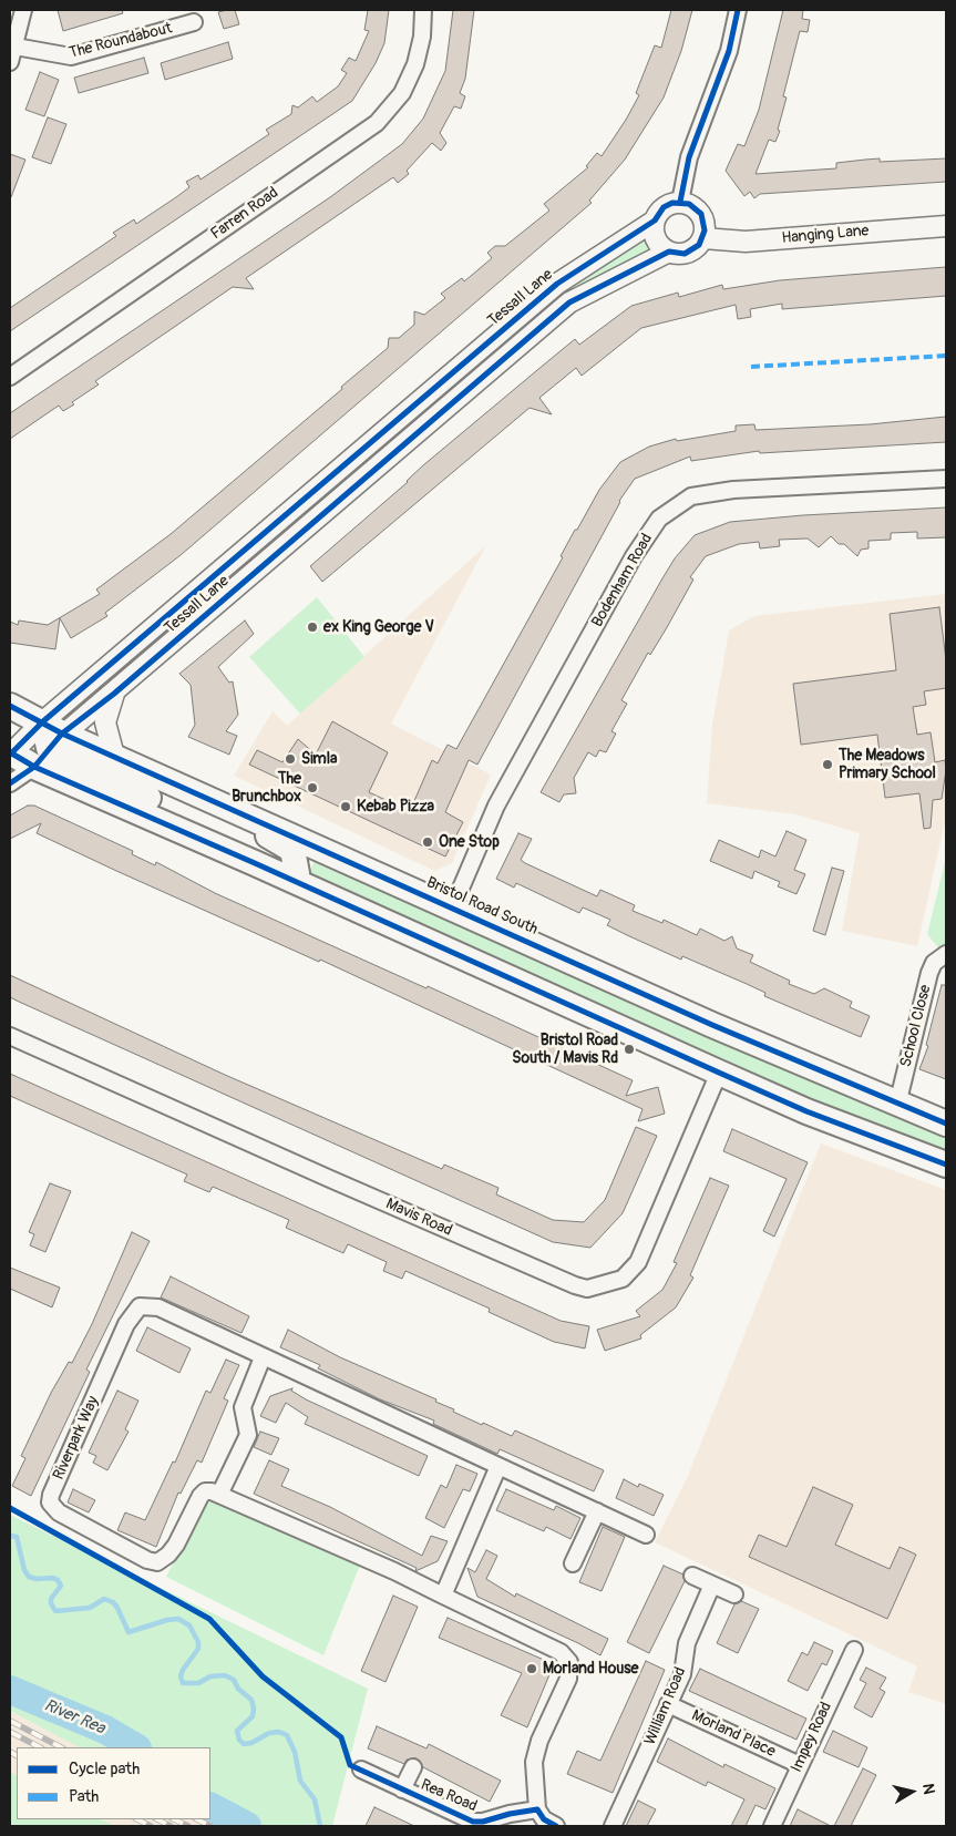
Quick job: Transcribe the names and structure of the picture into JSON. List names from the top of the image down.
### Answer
{
  "streets": {
    "highway": ["Bristol Road South"],
    "street": [
      "The Roundabout",
      "Farren Road",
      "Hanging Lane",
      "Tessall Lane",
      "Bodenham Road",
      "School Close",
      "Mavis Road",
      "Riverpark Way",
      "William Road",
      "Morland Place",
      "Impey Road",
      "Rea Road"
    ]
  },
  "crossings": [
    ["Hanging Lane", "Tessall Lane"],
    ["Tessall Lane", "Bristol Road South"],
    ["Bodenham Road", "Bristol Road South"],
    ["Bristol Road South", "School Close"],
    ["William Road", "Morland Place"],
    ["Morland Place", "Impey Road"]
  ],
  "water": ["River Rea"],
  "places": [
    "ex King George V",
    "Simla",
    "The Meadows Primary School",
    "The Brunchbox",
    "Kebab Pizza",
    "One Stop",
    "Bristol Road South / Mavis Rd",
    "Morland House"
  ],
  "legend": ["Cycle path", "Path"],
  "north": "right"
}
